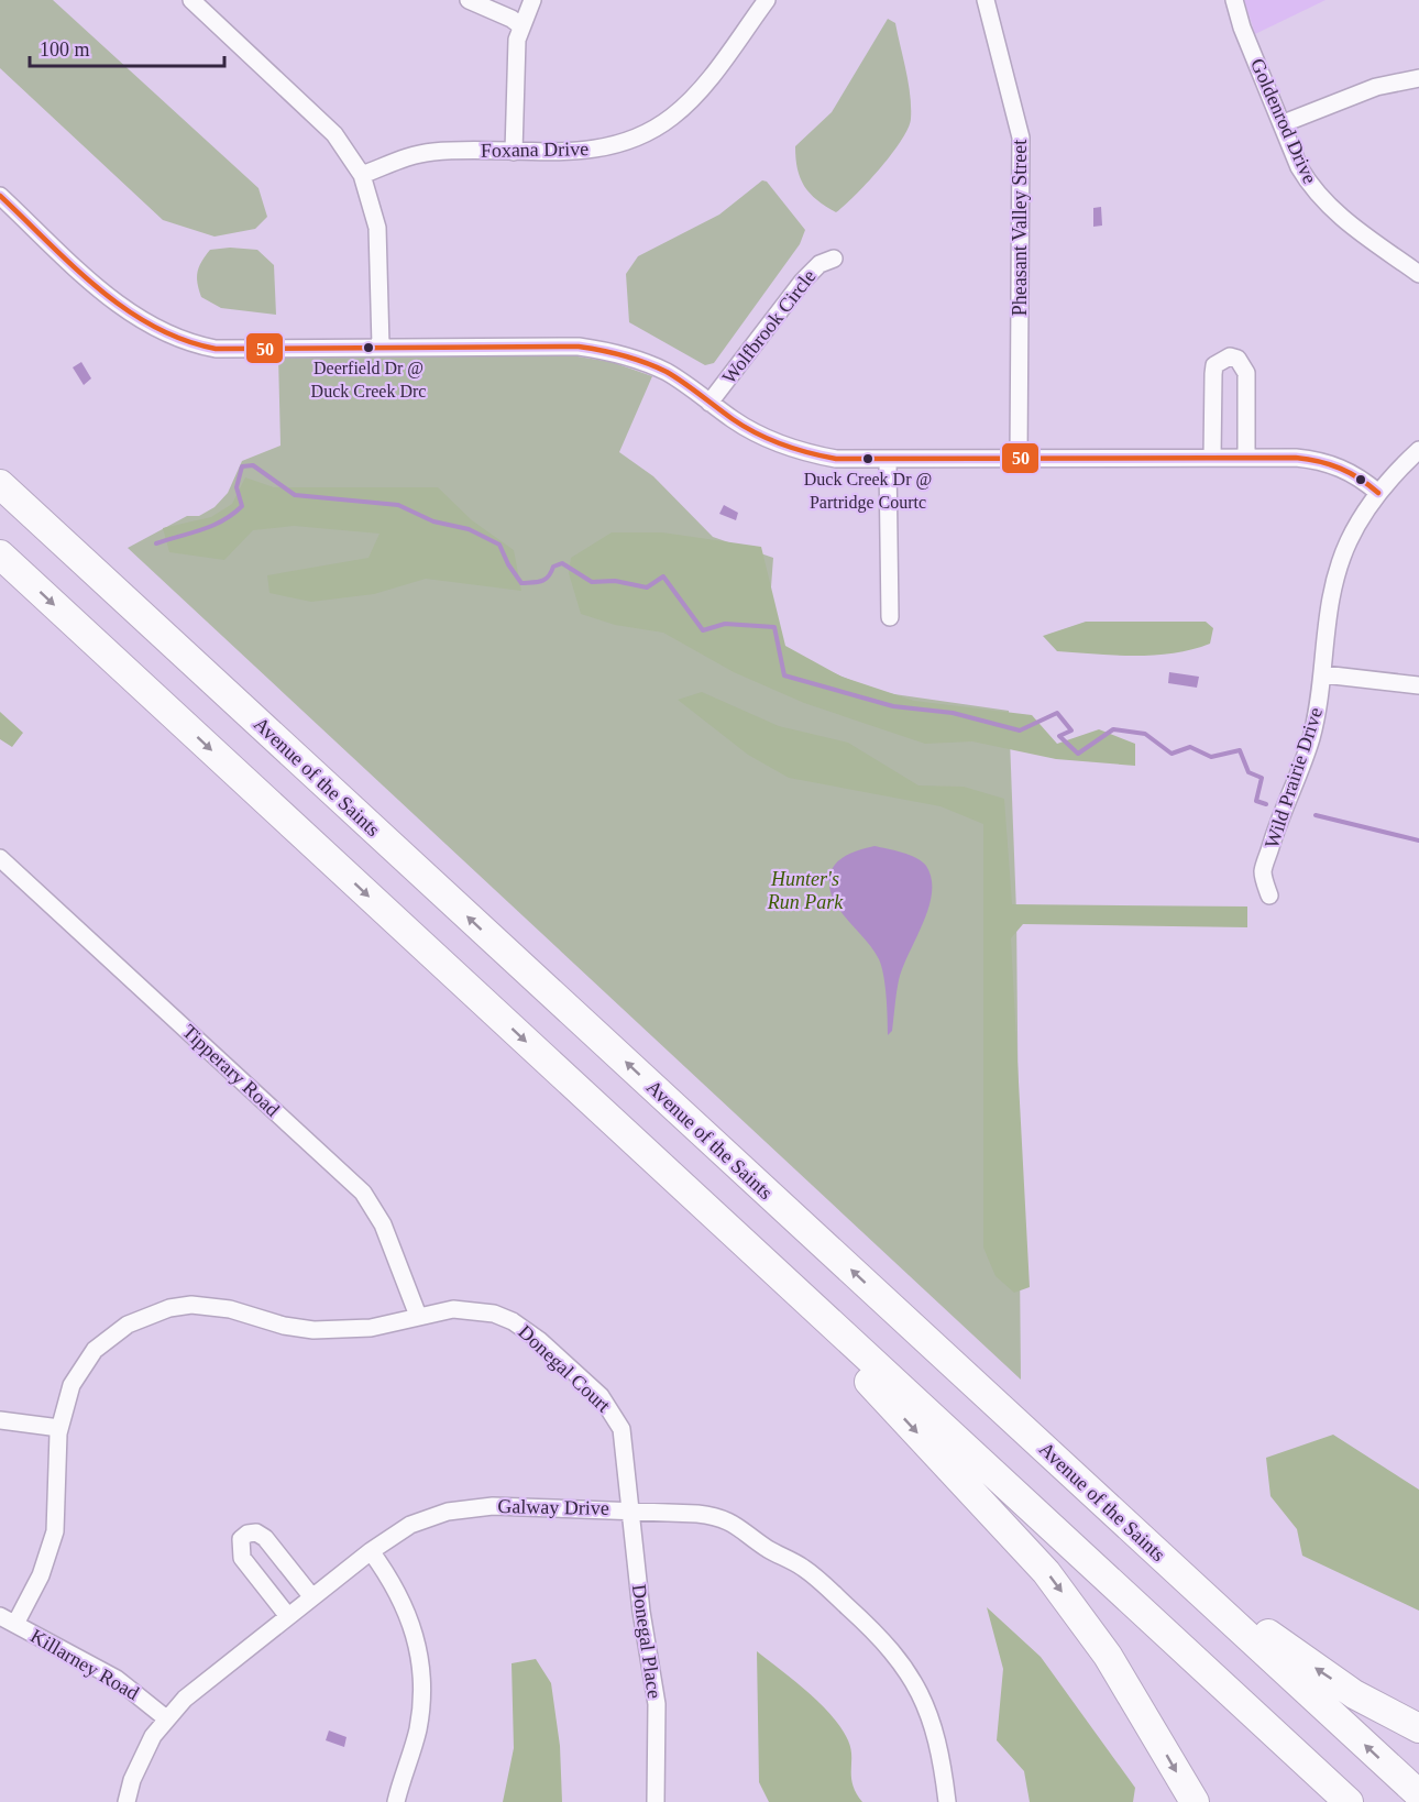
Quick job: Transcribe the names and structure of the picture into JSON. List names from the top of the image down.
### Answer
{
  "streets": {
    "highway": ["Avenue of the Saints"],
    "street": [
      "Goldenrod Drive",
      "Foxana Drive",
      "Pheasant Valley Street",
      "Wolfbrook Circle",
      "Wild Prairie Drive",
      "Tipperary Road",
      "Donegal Court",
      "Galway Drive",
      "Donegal Place",
      "Killarney Road"
    ]
  },
  "crossings": [
    ["Tipperary Road", "Donegal Court"],
    ["Donegal Court", "Galway Drive"],
    ["Donegal Court", "Donegal Place"],
    ["Donegal Court", "Killarney Road"],
    ["Galway Drive", "Donegal Place"],
    ["Galway Drive", "Killarney Road"]
  ],
  "parks": ["Hunter's Run Park"],
  "places": ["Deerfield Dr @ Duck Creek Drc", "Duck Creek Dr @ Partridge Courtc"],
  "lines": ["transit line 50"],
  "scale_bar": "100 m"
}
